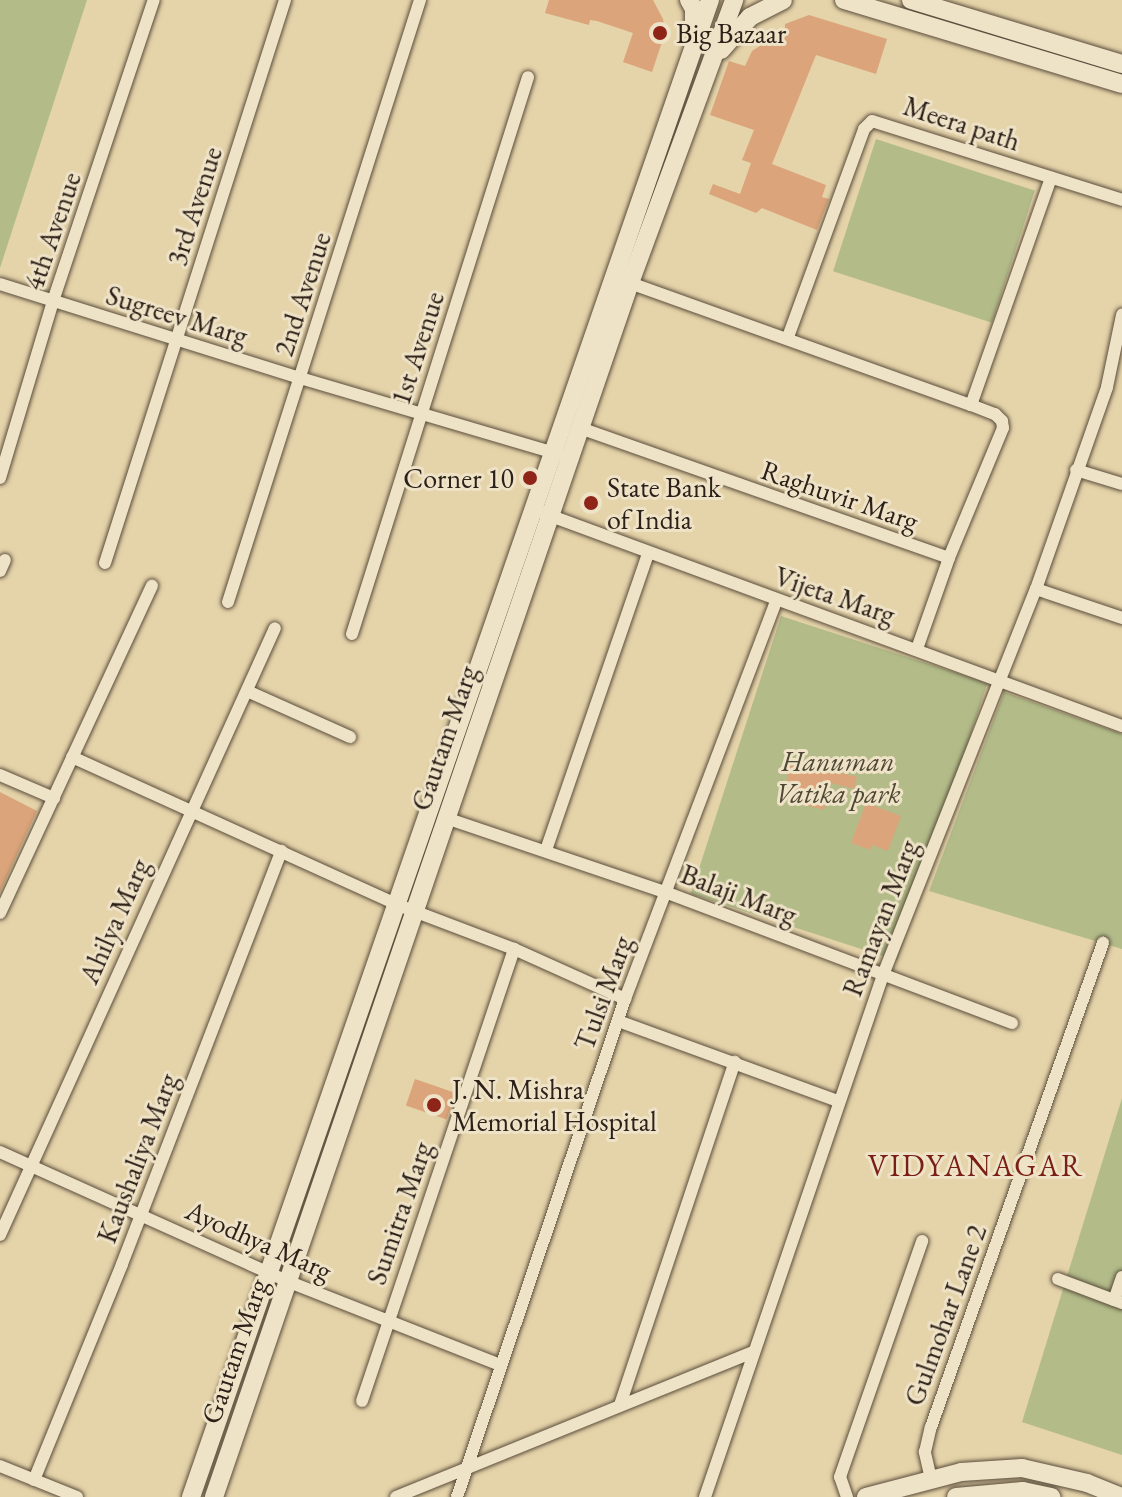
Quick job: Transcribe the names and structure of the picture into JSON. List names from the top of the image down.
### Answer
{
  "streets": {
    "street": [
      "Meera path",
      "3rd Avenue",
      "4th Avenue",
      "2nd Avenue",
      "Sugreev Marg",
      "1st Avenue",
      "Raghuvir Marg",
      "Vijeta Marg",
      "Gautam Marg",
      "Balaji Marg",
      "Ramayan Marg",
      "Ahilya Marg",
      "Tulsi Marg",
      "Kaushaliya Marg",
      "Sumitra Marg",
      "Ayodhya Marg",
      "Gulmohar Lane 2"
    ]
  },
  "crossings": [
    ["3rd Avenue", "Sugreev Marg"],
    ["4th Avenue", "Sugreev Marg"],
    ["2nd Avenue", "Sugreev Marg"],
    ["Sugreev Marg", "1st Avenue"],
    ["Sugreev Marg", "Gautam Marg"],
    ["Raghuvir Marg", "Gautam Marg"],
    ["Vijeta Marg", "Gautam Marg"],
    ["Vijeta Marg", "Ramayan Marg"],
    ["Vijeta Marg", "Tulsi Marg"],
    ["Gautam Marg", "Balaji Marg"],
    ["Gautam Marg", "Ayodhya Marg"],
    ["Balaji Marg", "Ramayan Marg"],
    ["Balaji Marg", "Tulsi Marg"],
    ["Ahilya Marg", "Ayodhya Marg"],
    ["Tulsi Marg", "Ayodhya Marg"],
    ["Kaushaliya Marg", "Ayodhya Marg"],
    ["Sumitra Marg", "Ayodhya Marg"]
  ],
  "districts": ["VIDYANAGAR"],
  "parks": ["Hanuman Vatika park"],
  "places": [
    "Big Bazaar",
    "Corner 10",
    "State Bank of India",
    "J. N. Mishra Memorial Hospital"
  ]
}
